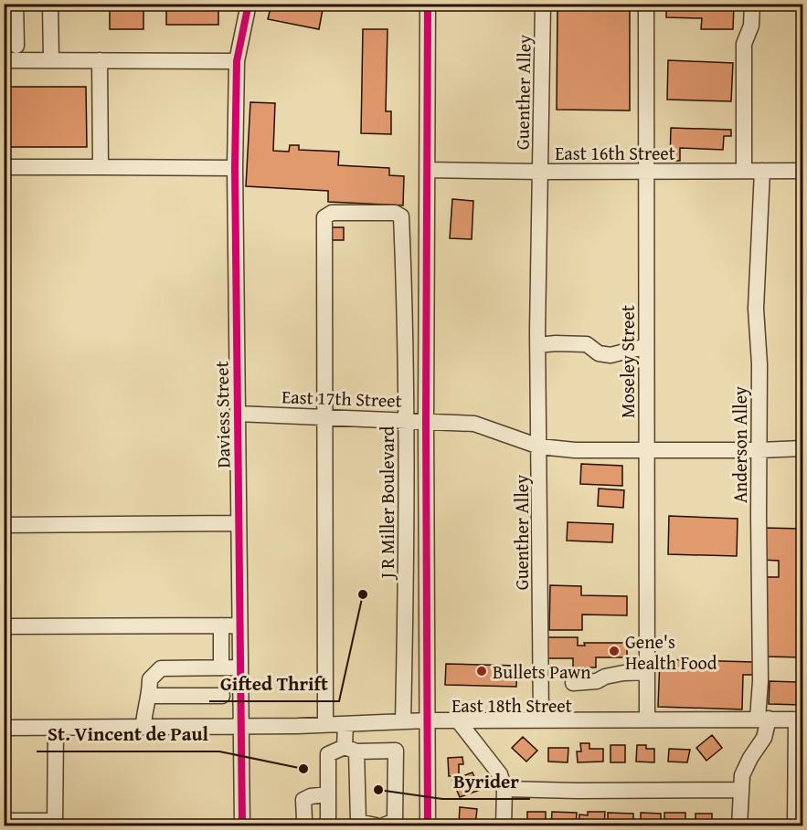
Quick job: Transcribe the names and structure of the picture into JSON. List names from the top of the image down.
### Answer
{
  "streets": {
    "street": [
      "Guenther Alley",
      "East 16th Street",
      "Moseley Street",
      "East 17th Street",
      "Daviess Street",
      "Anderson Alley",
      "J R Miller Boulevard",
      "East 18th Street"
    ]
  },
  "crossings": [
    ["Guenther Alley", "East 16th Street"],
    ["Guenther Alley", "East 17th Street"],
    ["Guenther Alley", "East 18th Street"],
    ["East 16th Street", "Moseley Street"],
    ["East 16th Street", "Anderson Alley"],
    ["Moseley Street", "East 17th Street"],
    ["Moseley Street", "East 18th Street"],
    ["East 17th Street", "Daviess Street"],
    ["East 17th Street", "Anderson Alley"],
    ["East 17th Street", "J R Miller Boulevard"],
    ["Daviess Street", "East 18th Street"],
    ["Anderson Alley", "East 18th Street"],
    ["J R Miller Boulevard", "East 18th Street"]
  ],
  "places": [
    "Gifted Thrift",
    "Gene's Health Food",
    "Bullets Pawn",
    "St. Vincent de Paul",
    "Byrider"
  ]
}
